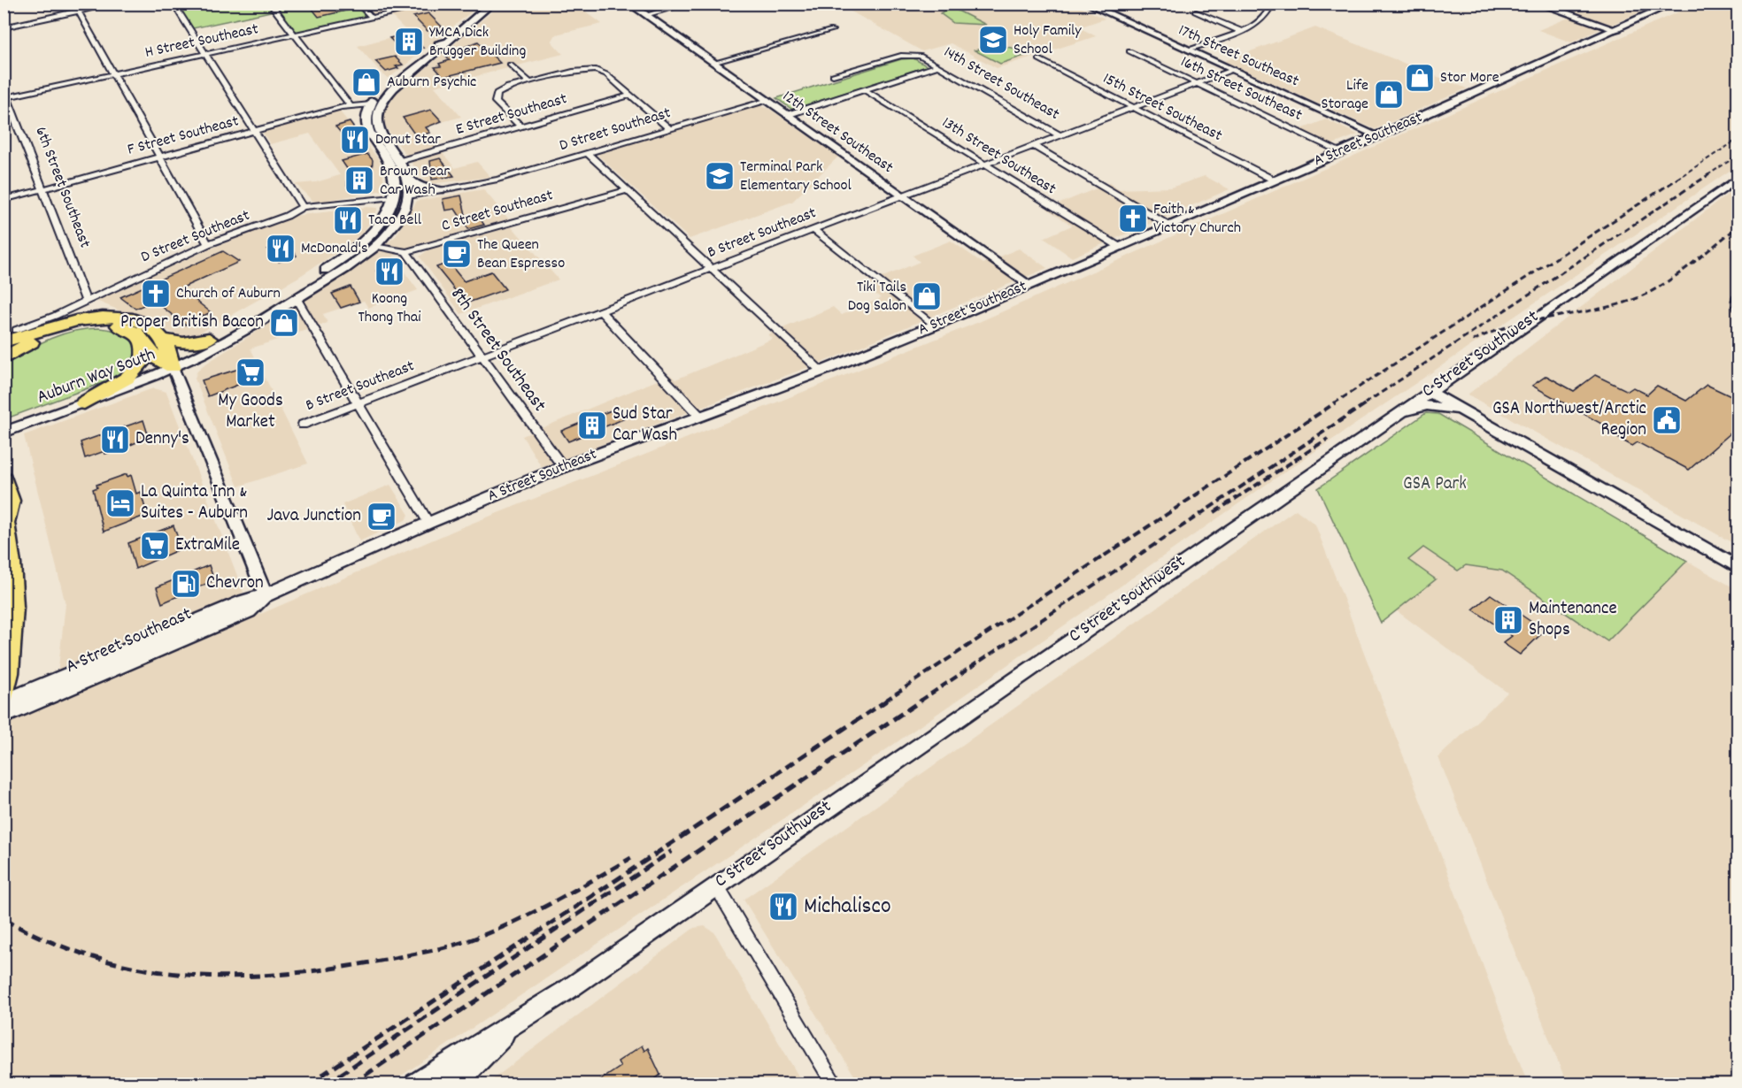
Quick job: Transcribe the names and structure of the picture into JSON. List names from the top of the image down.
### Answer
{
  "streets": {
    "main road": ["A Street Southeast", "C Street Southwest", "Auburn Way South"],
    "street": [
      "H Street Southeast",
      "17th Street Southeast",
      "14th Street Southeast",
      "16th Street Southeast",
      "15th Street Southeast",
      "E Street Southeast",
      "D Street Southeast",
      "12th Street Southeast",
      "F Street Southeast",
      "13th Street Southeast",
      "6th Street Southeast",
      "C Street Southeast",
      "B Street Southeast",
      "8th Street Southeast"
    ]
  },
  "crossings": [
    ["H Street Southeast", "6th Street Southeast"],
    ["17th Street Southeast", "A Street Southeast"],
    ["17th Street Southeast", "B Street Southeast"],
    ["14th Street Southeast", "A Street Southeast"],
    ["14th Street Southeast", "B Street Southeast"],
    ["16th Street Southeast", "A Street Southeast"],
    ["16th Street Southeast", "B Street Southeast"],
    ["15th Street Southeast", "A Street Southeast"],
    ["15th Street Southeast", "B Street Southeast"],
    ["E Street Southeast", "Auburn Way South"],
    ["D Street Southeast", "12th Street Southeast"],
    ["D Street Southeast", "6th Street Southeast"],
    ["D Street Southeast", "Auburn Way South"],
    ["12th Street Southeast", "A Street Southeast"],
    ["12th Street Southeast", "B Street Southeast"],
    ["F Street Southeast", "6th Street Southeast"],
    ["F Street Southeast", "Auburn Way South"],
    ["A Street Southeast", "13th Street Southeast"],
    ["A Street Southeast", "8th Street Southeast"],
    ["13th Street Southeast", "B Street Southeast"],
    ["C Street Southeast", "8th Street Southeast"],
    ["C Street Southeast", "Auburn Way South"],
    ["B Street Southeast", "8th Street Southeast"]
  ],
  "parks": ["GSA Park"],
  "places": {
    "school or university": ["Holy Family School", "Terminal Park Elementary School"],
    "building": [
      "YMCA Dick Brugger Building",
      "Brown Bear Car Wash",
      "Sud Star Car Wash",
      "Maintenance Shops"
    ],
    "shop": [
      "Stor More",
      "Auburn Psychic",
      "Life Storage",
      "Tiki Tails Dog Salon",
      "Proper British Bacon"
    ],
    "restaurant": [
      "Donut Star",
      "Taco Bell",
      "McDonald's",
      "Koong Thong Thai",
      "Denny's",
      "Michalisco"
    ],
    "church": ["Faith & Victory Church", "Church of Auburn"],
    "cafe": ["The Queen Bean Espresso", "Java Junction"],
    "supermarket": ["My Goods Market", "ExtraMile"],
    "public building": ["GSA Northwest/Arctic Region"],
    "hotel": ["La Quinta Inn & Suites - Auburn"],
    "fuel station": ["Chevron"]
  }
}
